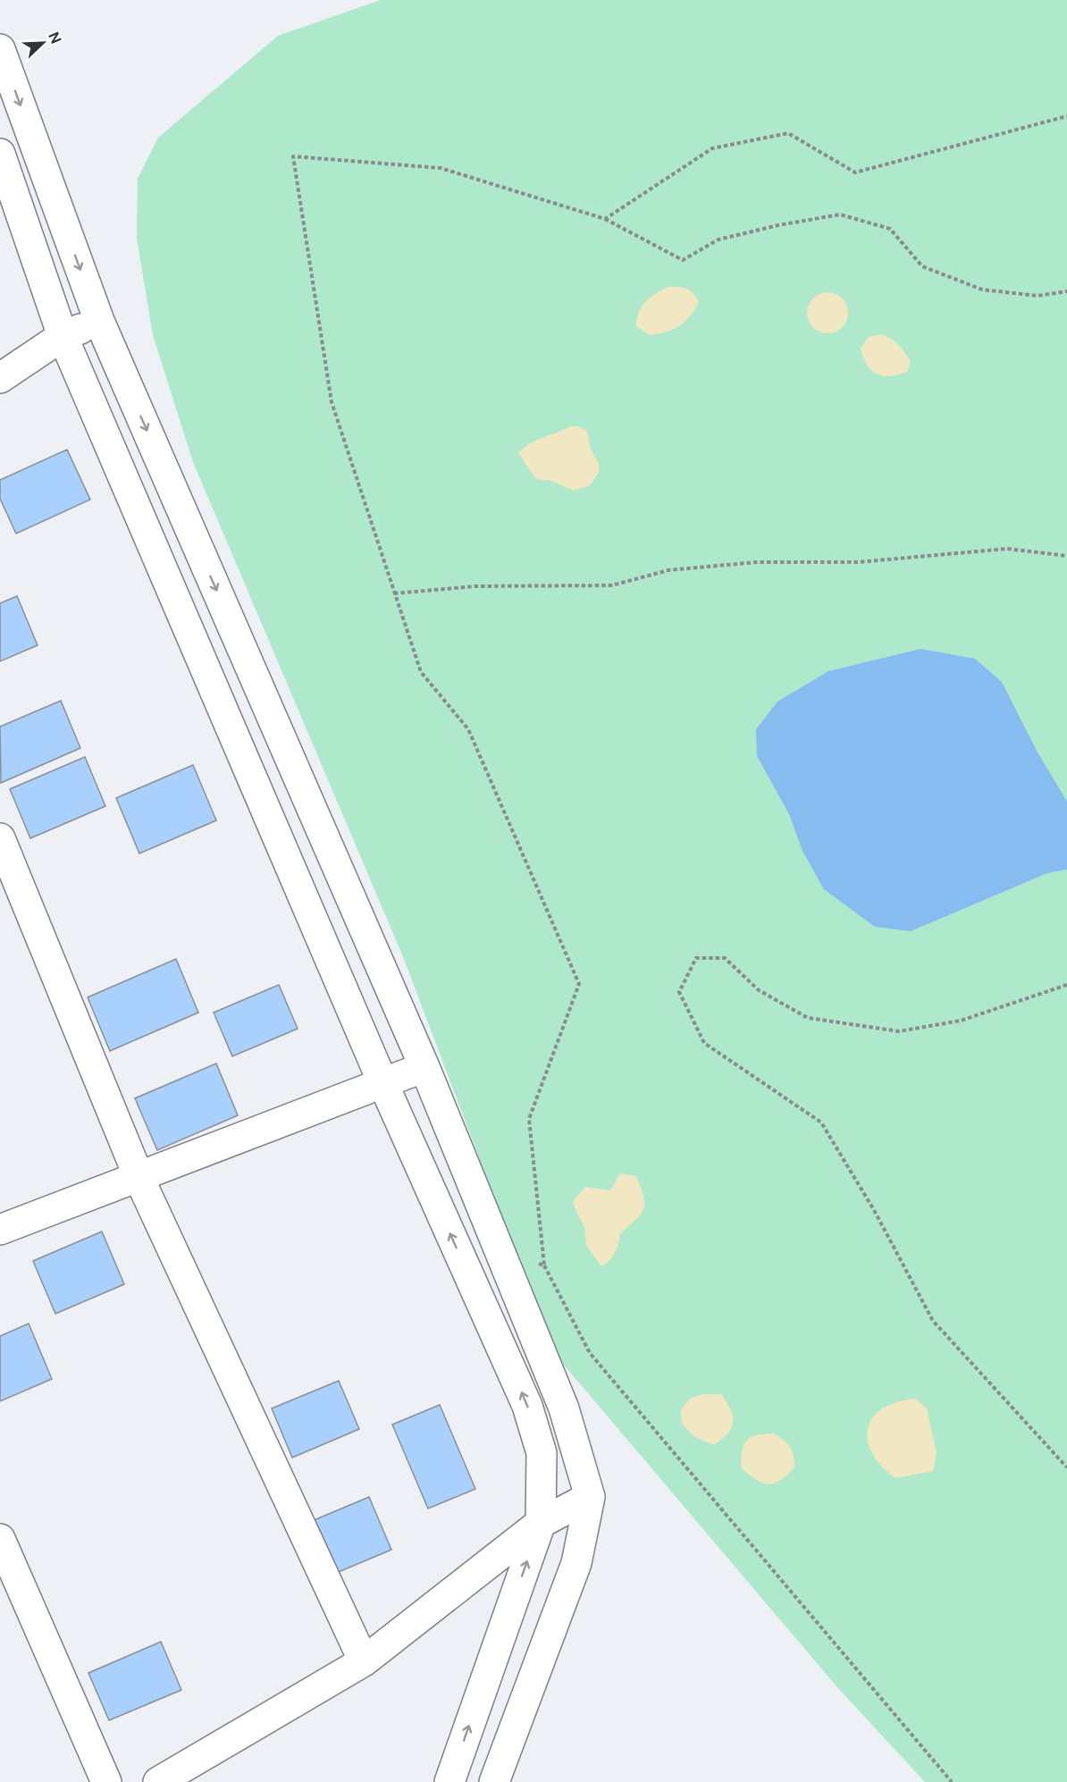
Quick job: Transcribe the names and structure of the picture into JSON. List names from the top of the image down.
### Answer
{
  "north": "top right"
}
